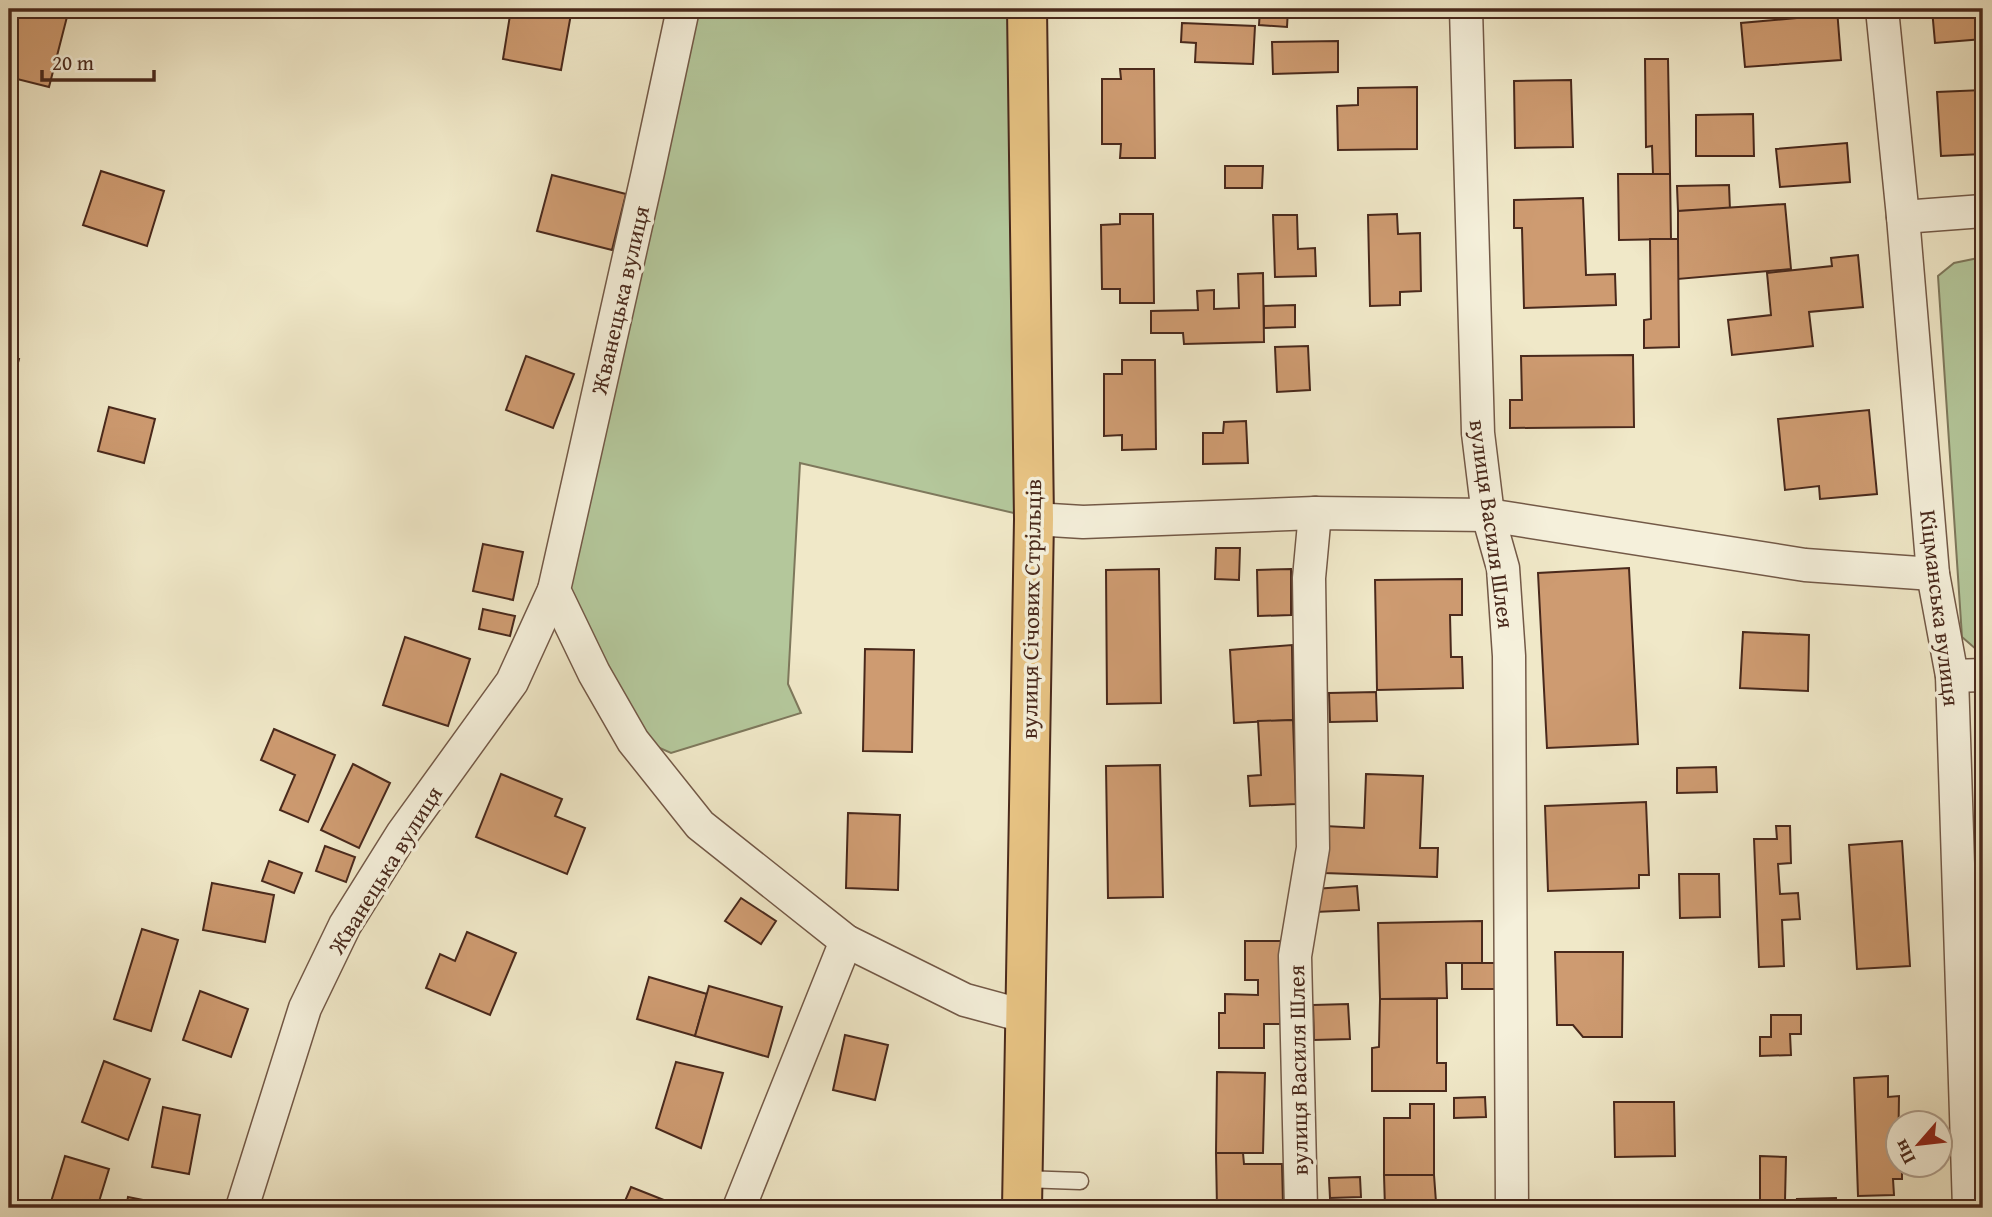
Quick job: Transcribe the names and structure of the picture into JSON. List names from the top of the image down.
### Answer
{
  "streets": {
    "main road": ["вулиця Січових Стрільців"],
    "street": ["Жванецька вулиця", "вулиця Василя Шлея", "Кіцманська вулиця"]
  },
  "scale_bar": "20 m",
  "north": "bottom left"
}
